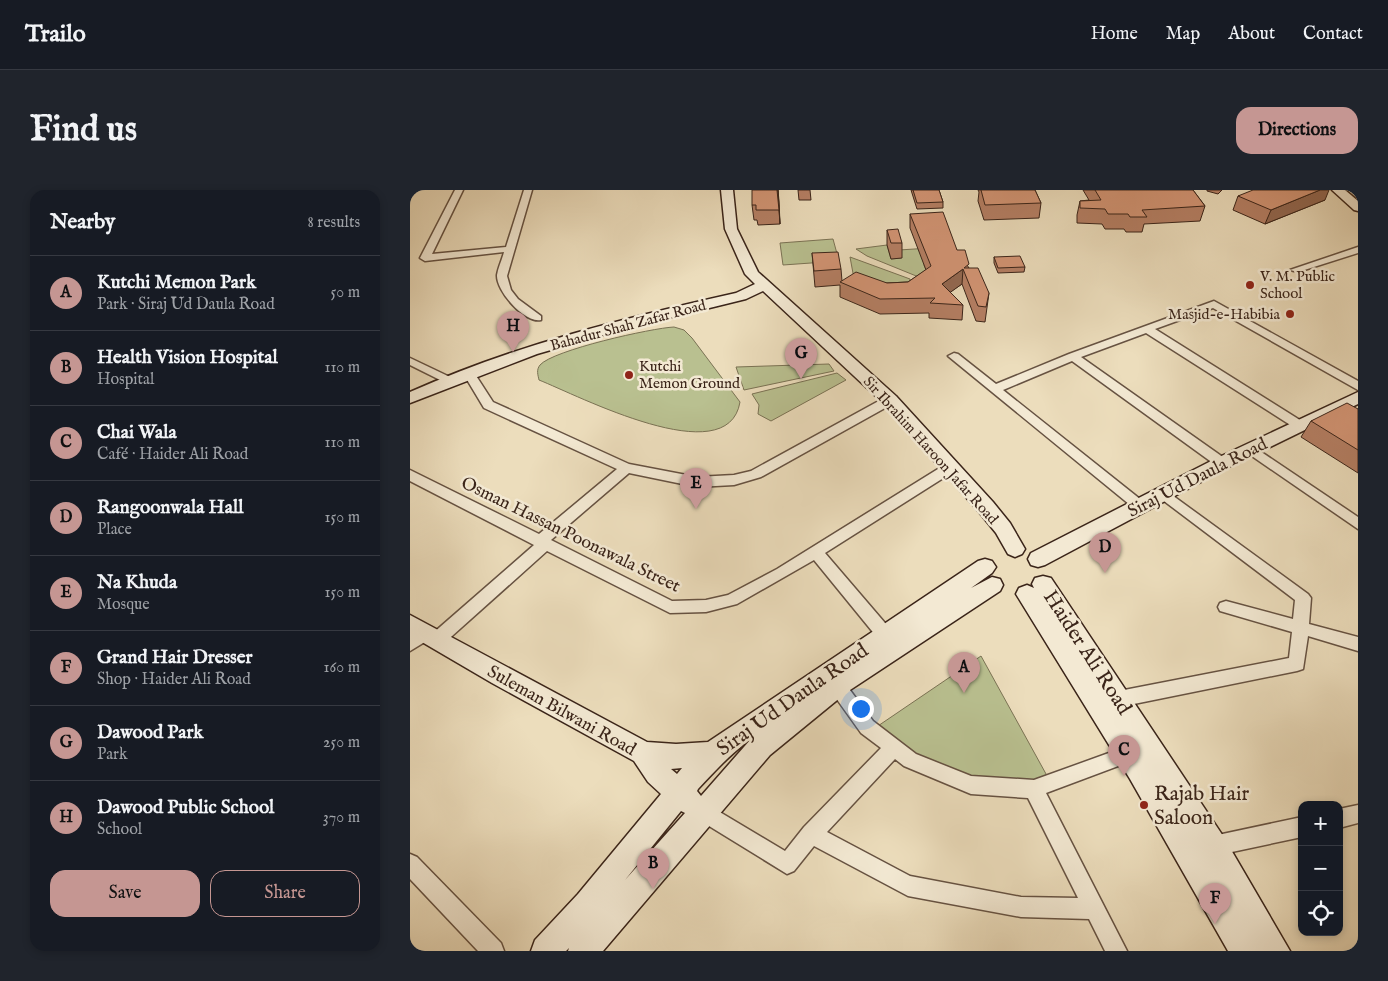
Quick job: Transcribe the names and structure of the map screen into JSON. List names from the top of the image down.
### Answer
{
  "streets": {
    "main road": [
      "Bahadur Shah Zafar Road",
      "Sir Ibrahim Haroon Jafar Road",
      "Siraj Ud Daula Road",
      "Haider Ali Road",
      "Suleman Bilwani Road"
    ],
    "street": ["Osman Hassan Poonawala Street"]
  },
  "crossings": [
    ["Bahadur Shah Zafar Road", "Sir Ibrahim Haroon Jafar Road"],
    ["Sir Ibrahim Haroon Jafar Road", "Siraj Ud Daula Road"],
    ["Sir Ibrahim Haroon Jafar Road", "Osman Hassan Poonawala Street"],
    ["Sir Ibrahim Haroon Jafar Road", "Haider Ali Road"],
    ["Siraj Ud Daula Road", "Haider Ali Road"],
    ["Siraj Ud Daula Road", "Suleman Bilwani Road"]
  ],
  "places": [
    "V. M. Public School",
    "Masjid-e-Habibia",
    "Kutchi Memon Ground",
    "Rajab Hair Saloon"
  ],
  "page": {
    "header": "Trailo",
    "nav": [
      "Home",
      "Map",
      "About",
      "Contact"
    ],
    "buttons": [
      "Directions",
      ["Save", "Share"]
    ],
    "title": "Find us",
    "heading": ["Nearby", "8 results"],
    "list": [
      {
        "mark": "A",
        "name": "Kutchi Memon Park",
        "note": "Park · Siraj Ud Daula Road",
        "value": "50 m"
      },
      {
        "mark": "B",
        "name": "Health Vision Hospital",
        "note": "Hospital",
        "value": "110 m"
      },
      {
        "mark": "C",
        "name": "Chai Wala",
        "note": "Café · Haider Ali Road",
        "value": "110 m"
      },
      {
        "mark": "D",
        "name": "Rangoonwala Hall",
        "note": "Place",
        "value": "150 m"
      },
      {
        "mark": "E",
        "name": "Na Khuda",
        "note": "Mosque",
        "value": "150 m"
      },
      {
        "mark": "F",
        "name": "Grand Hair Dresser",
        "note": "Shop · Haider Ali Road",
        "value": "160 m"
      },
      {
        "mark": "G",
        "name": "Dawood Park",
        "note": "Park",
        "value": "250 m"
      },
      {
        "mark": "H",
        "name": "Dawood Public School",
        "note": "School",
        "value": "370 m"
      }
    ],
    "pins": [
      "H",
      "G",
      "E",
      "D",
      "A",
      "C",
      "B",
      "F"
    ],
    "map_buttons": ["+", "−"]
  }
}
